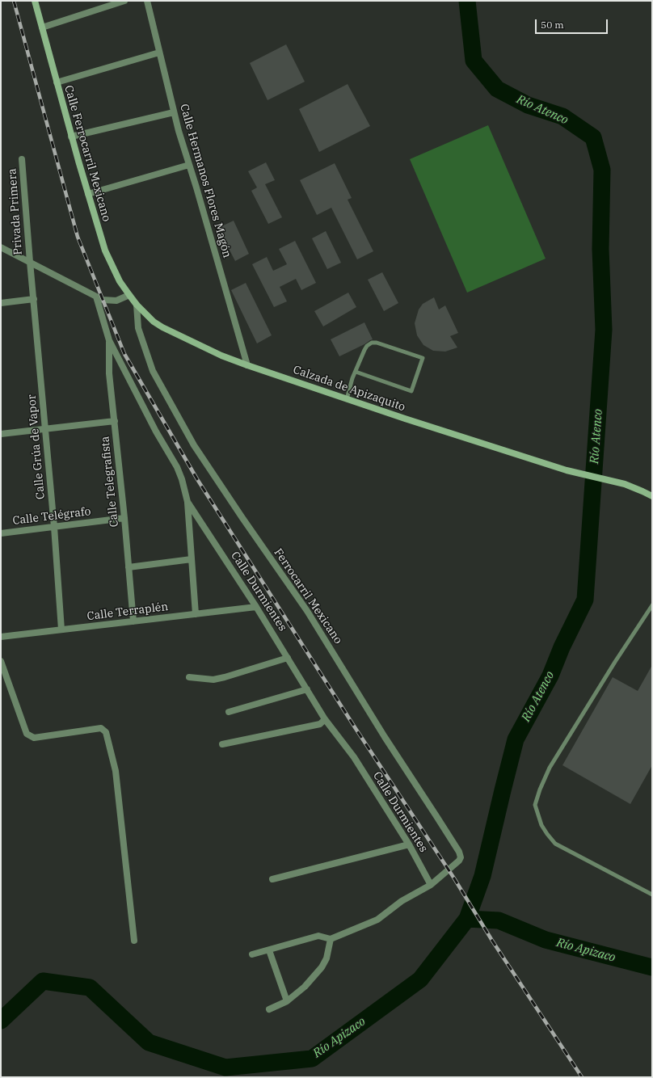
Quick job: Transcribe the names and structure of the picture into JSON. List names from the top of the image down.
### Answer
{
  "streets": {
    "main road": ["Calle Ferrocarril Mexicano", "Calzada de Apizaquito"],
    "street": [
      "Calle Hermanos Flores Magón",
      "Privada Primera",
      "Calle Grúa de Vapor",
      "Calle Telegrafista",
      "Calle Telégrafo",
      "Calle Durmientes",
      "Ferrocarril Mexicano",
      "Calle Terraplén"
    ]
  },
  "crossings": [
    ["Calle Ferrocarril Mexicano", "Calzada de Apizaquito"],
    ["Calle Ferrocarril Mexicano", "Ferrocarril Mexicano"],
    ["Calle Hermanos Flores Magón", "Calzada de Apizaquito"],
    ["Privada Primera", "Calle Grúa de Vapor"],
    ["Calzada de Apizaquito", "Ferrocarril Mexicano"],
    ["Calle Grúa de Vapor", "Calle Telégrafo"],
    ["Calle Grúa de Vapor", "Calle Terraplén"],
    ["Calle Telegrafista", "Calle Telégrafo"],
    ["Calle Telegrafista", "Calle Durmientes"],
    ["Calle Telegrafista", "Calle Terraplén"],
    ["Calle Durmientes", "Ferrocarril Mexicano"],
    ["Calle Durmientes", "Calle Terraplén"]
  ],
  "water": ["Río Atenco", "Río Apizaco"],
  "scale_bar": "50 m"
}
